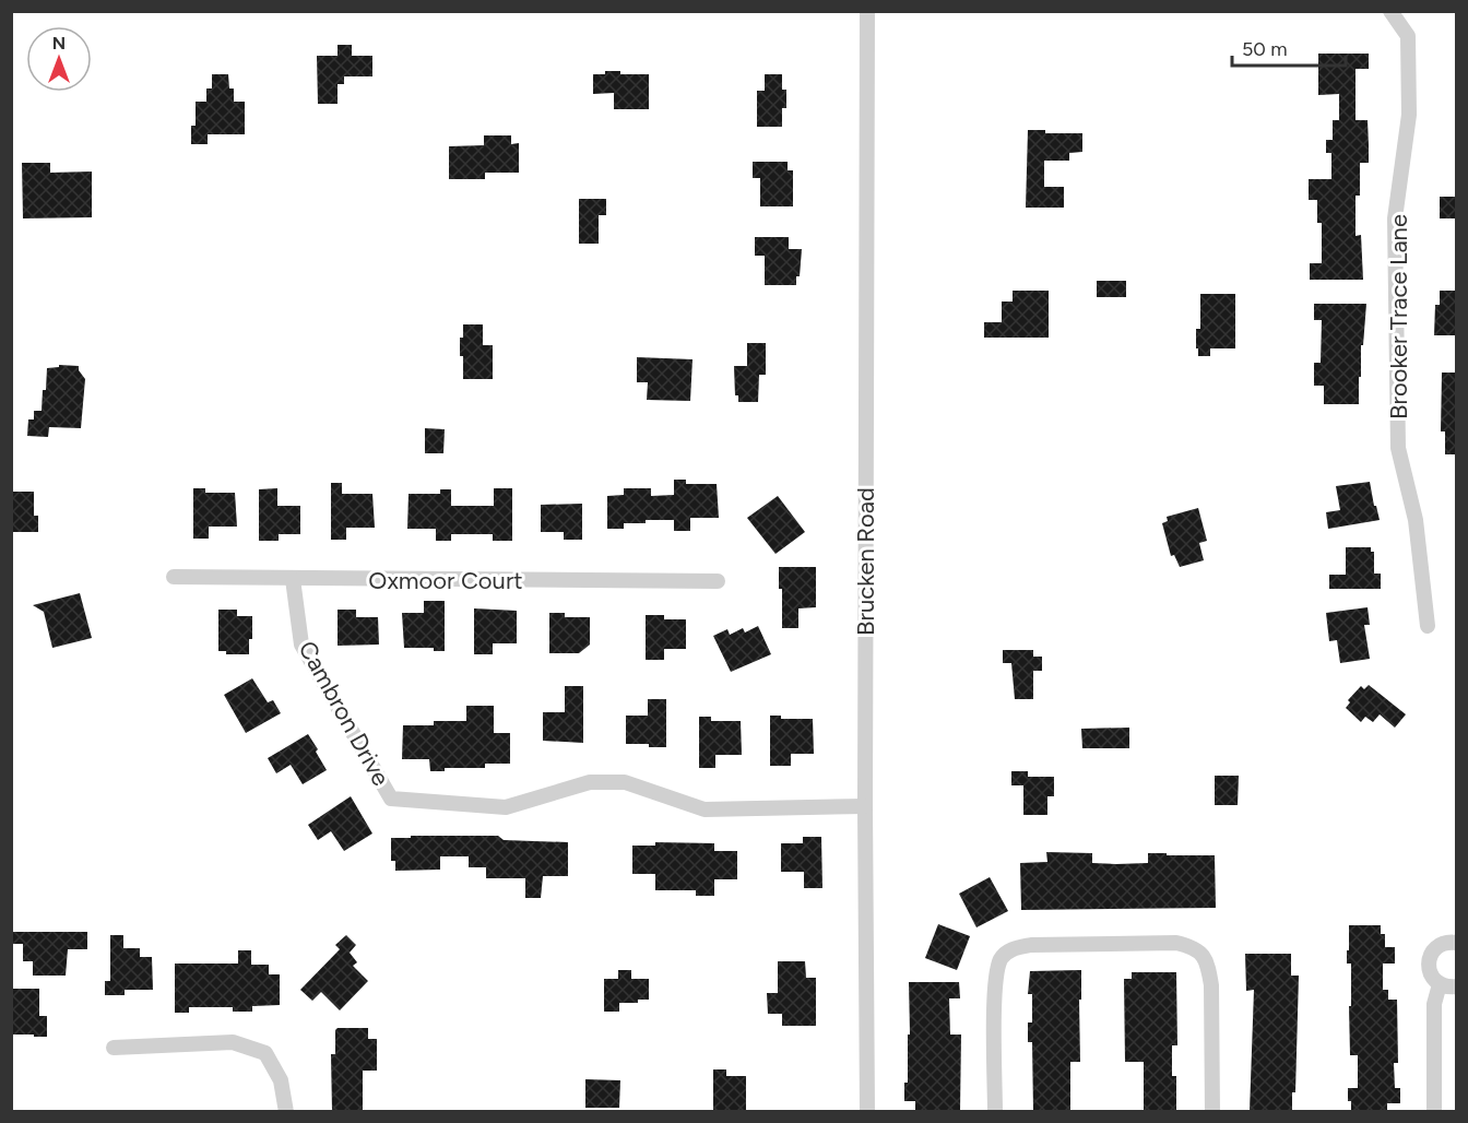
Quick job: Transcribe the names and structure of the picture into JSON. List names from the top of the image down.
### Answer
{
  "streets": {
    "street": [
      "Brooker Trace Lane",
      "Brucken Road",
      "Oxmoor Court",
      "Cambron Drive"
    ]
  },
  "crossings": [
    ["Brucken Road", "Cambron Drive"],
    ["Oxmoor Court", "Cambron Drive"]
  ],
  "scale_bar": "50 m",
  "north": "top"
}
